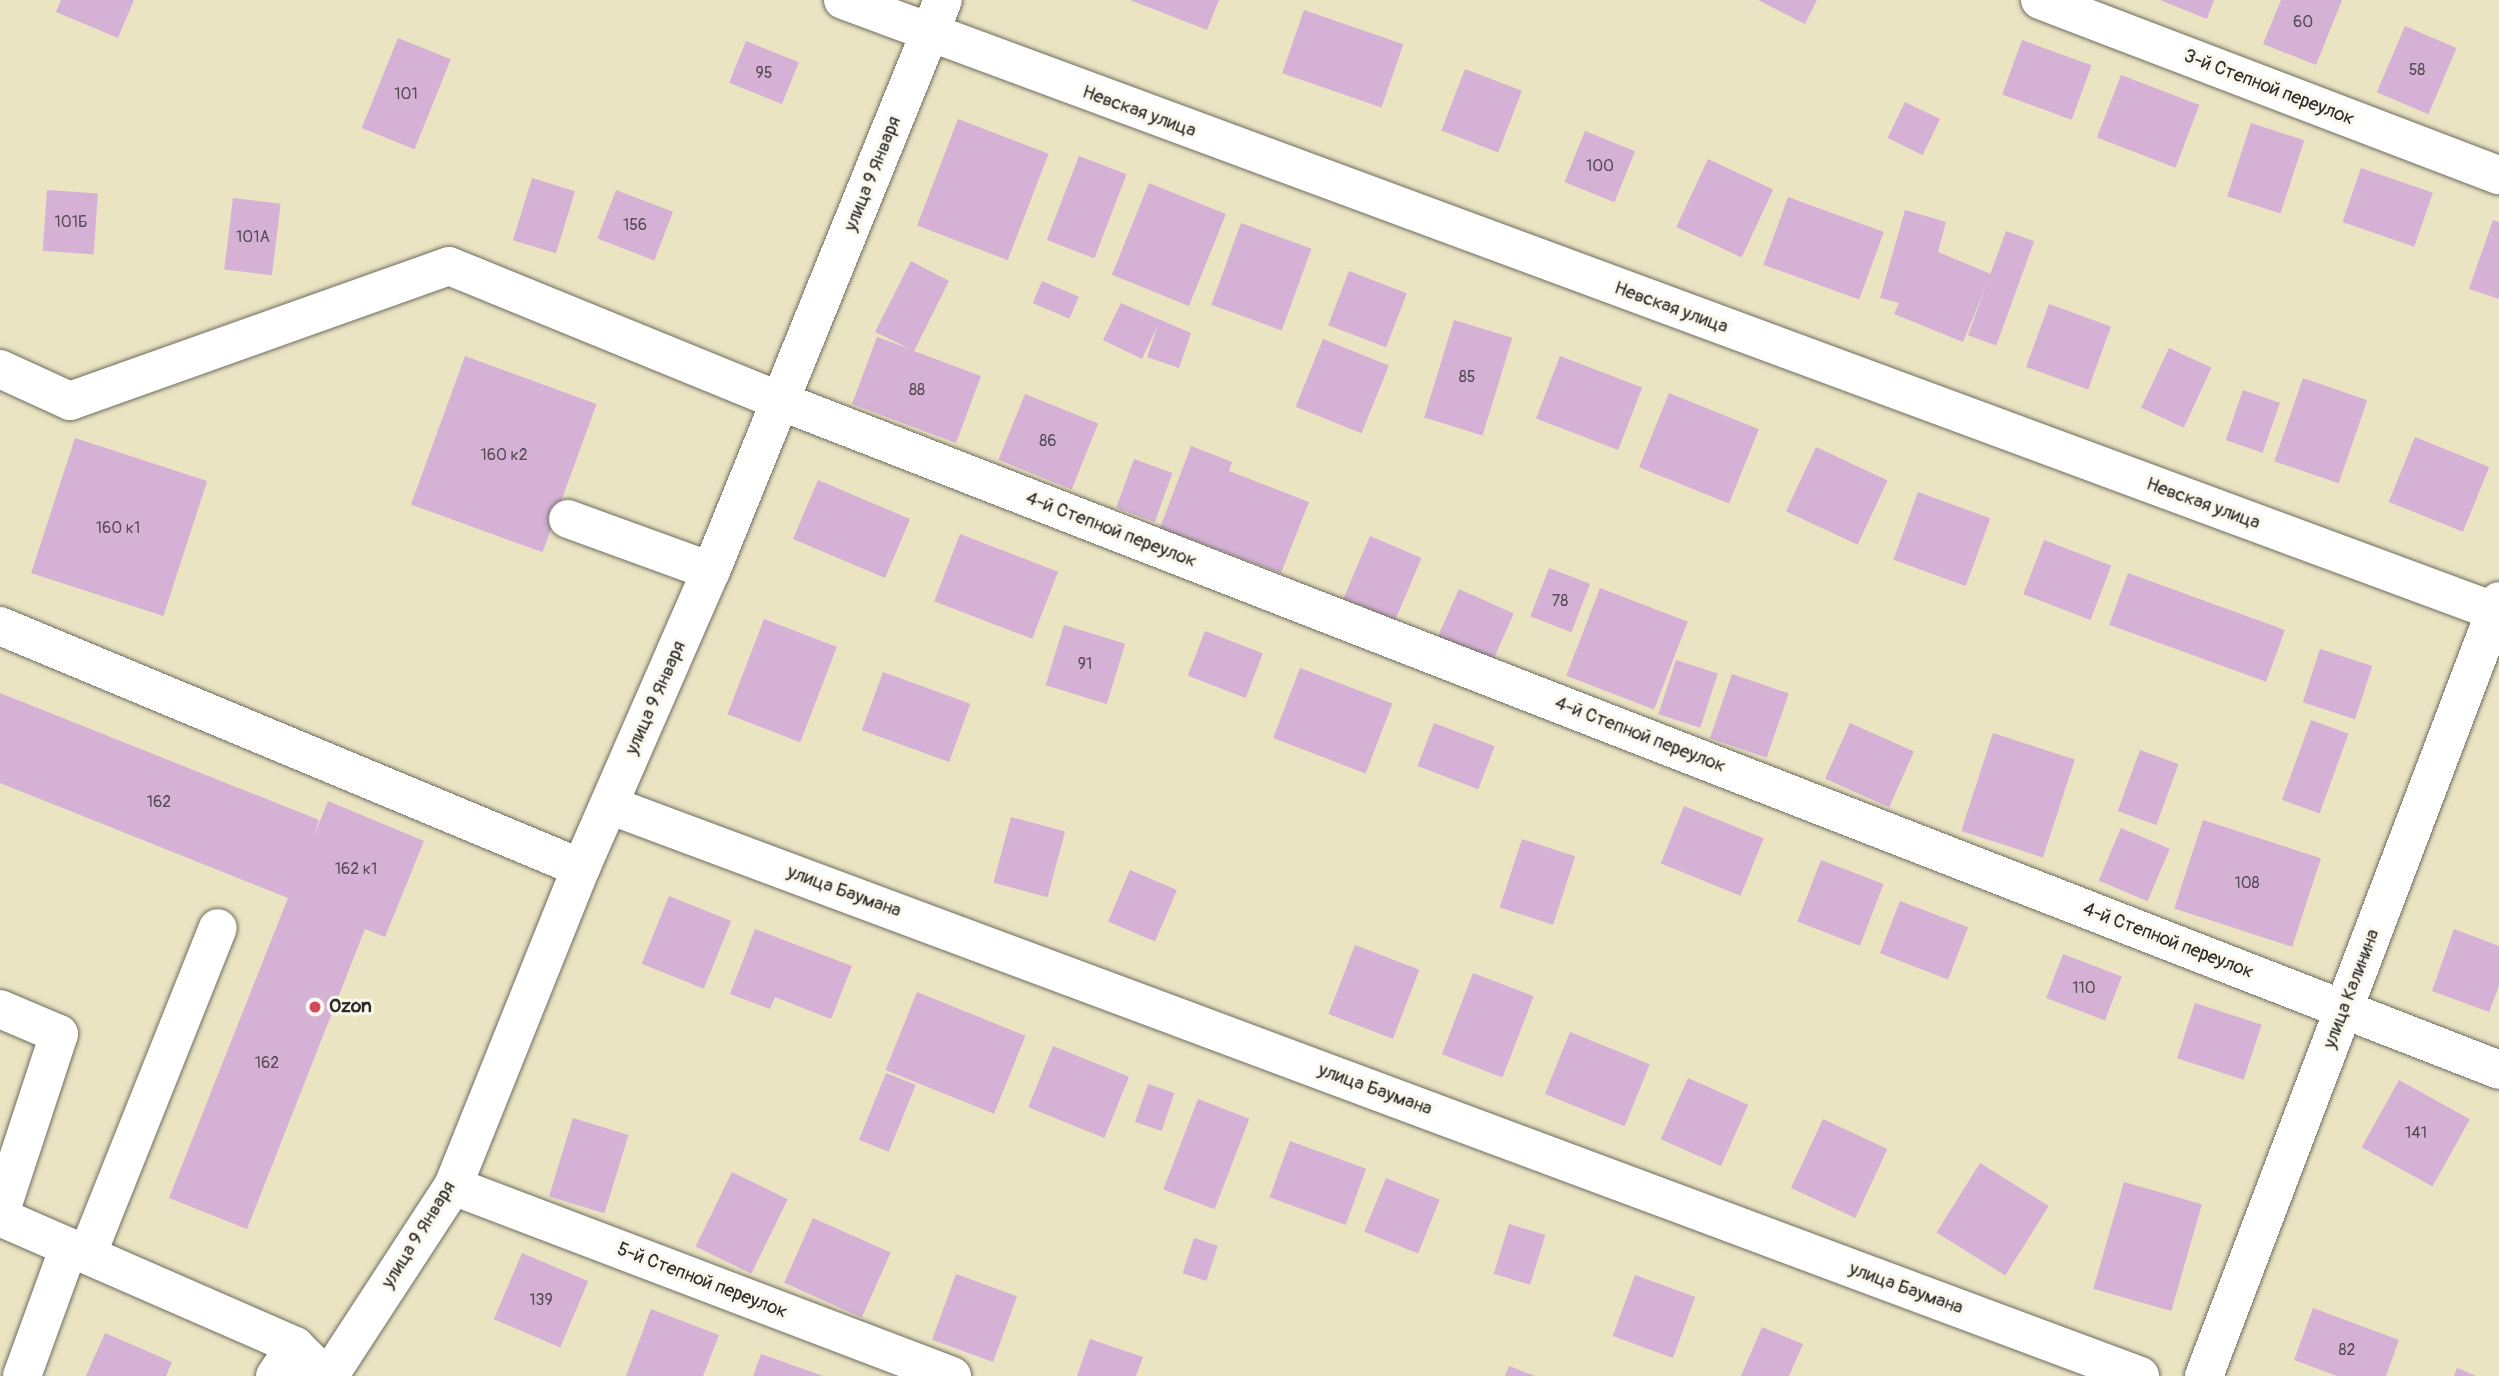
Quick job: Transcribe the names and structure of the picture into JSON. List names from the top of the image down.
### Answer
{
  "streets": {
    "street": [
      "3-й Степной переулок",
      "Невская улица",
      "улица 9 Января",
      "4-й Степной переулок",
      "улица Баумана",
      "улица Калинина",
      "5-й Степной переулок"
    ]
  },
  "crossings": [
    ["Невская улица", "улица 9 Января"],
    ["Невская улица", "улица Калинина"],
    ["улица 9 Января", "4-й Степной переулок"],
    ["улица 9 Января", "улица Баумана"],
    ["улица 9 Января", "5-й Степной переулок"],
    ["4-й Степной переулок", "улица Калинина"]
  ],
  "places": ["Ozon"],
  "house_numbers": [
    "60",
    "58",
    "95",
    "101",
    "100",
    "101Б",
    "156",
    "101А",
    "85",
    "88",
    "86",
    "160 к2",
    "160 к1",
    "78",
    "91",
    "162",
    "162 к1",
    "108",
    "110",
    "162",
    "141",
    "139",
    "82"
  ]
}
